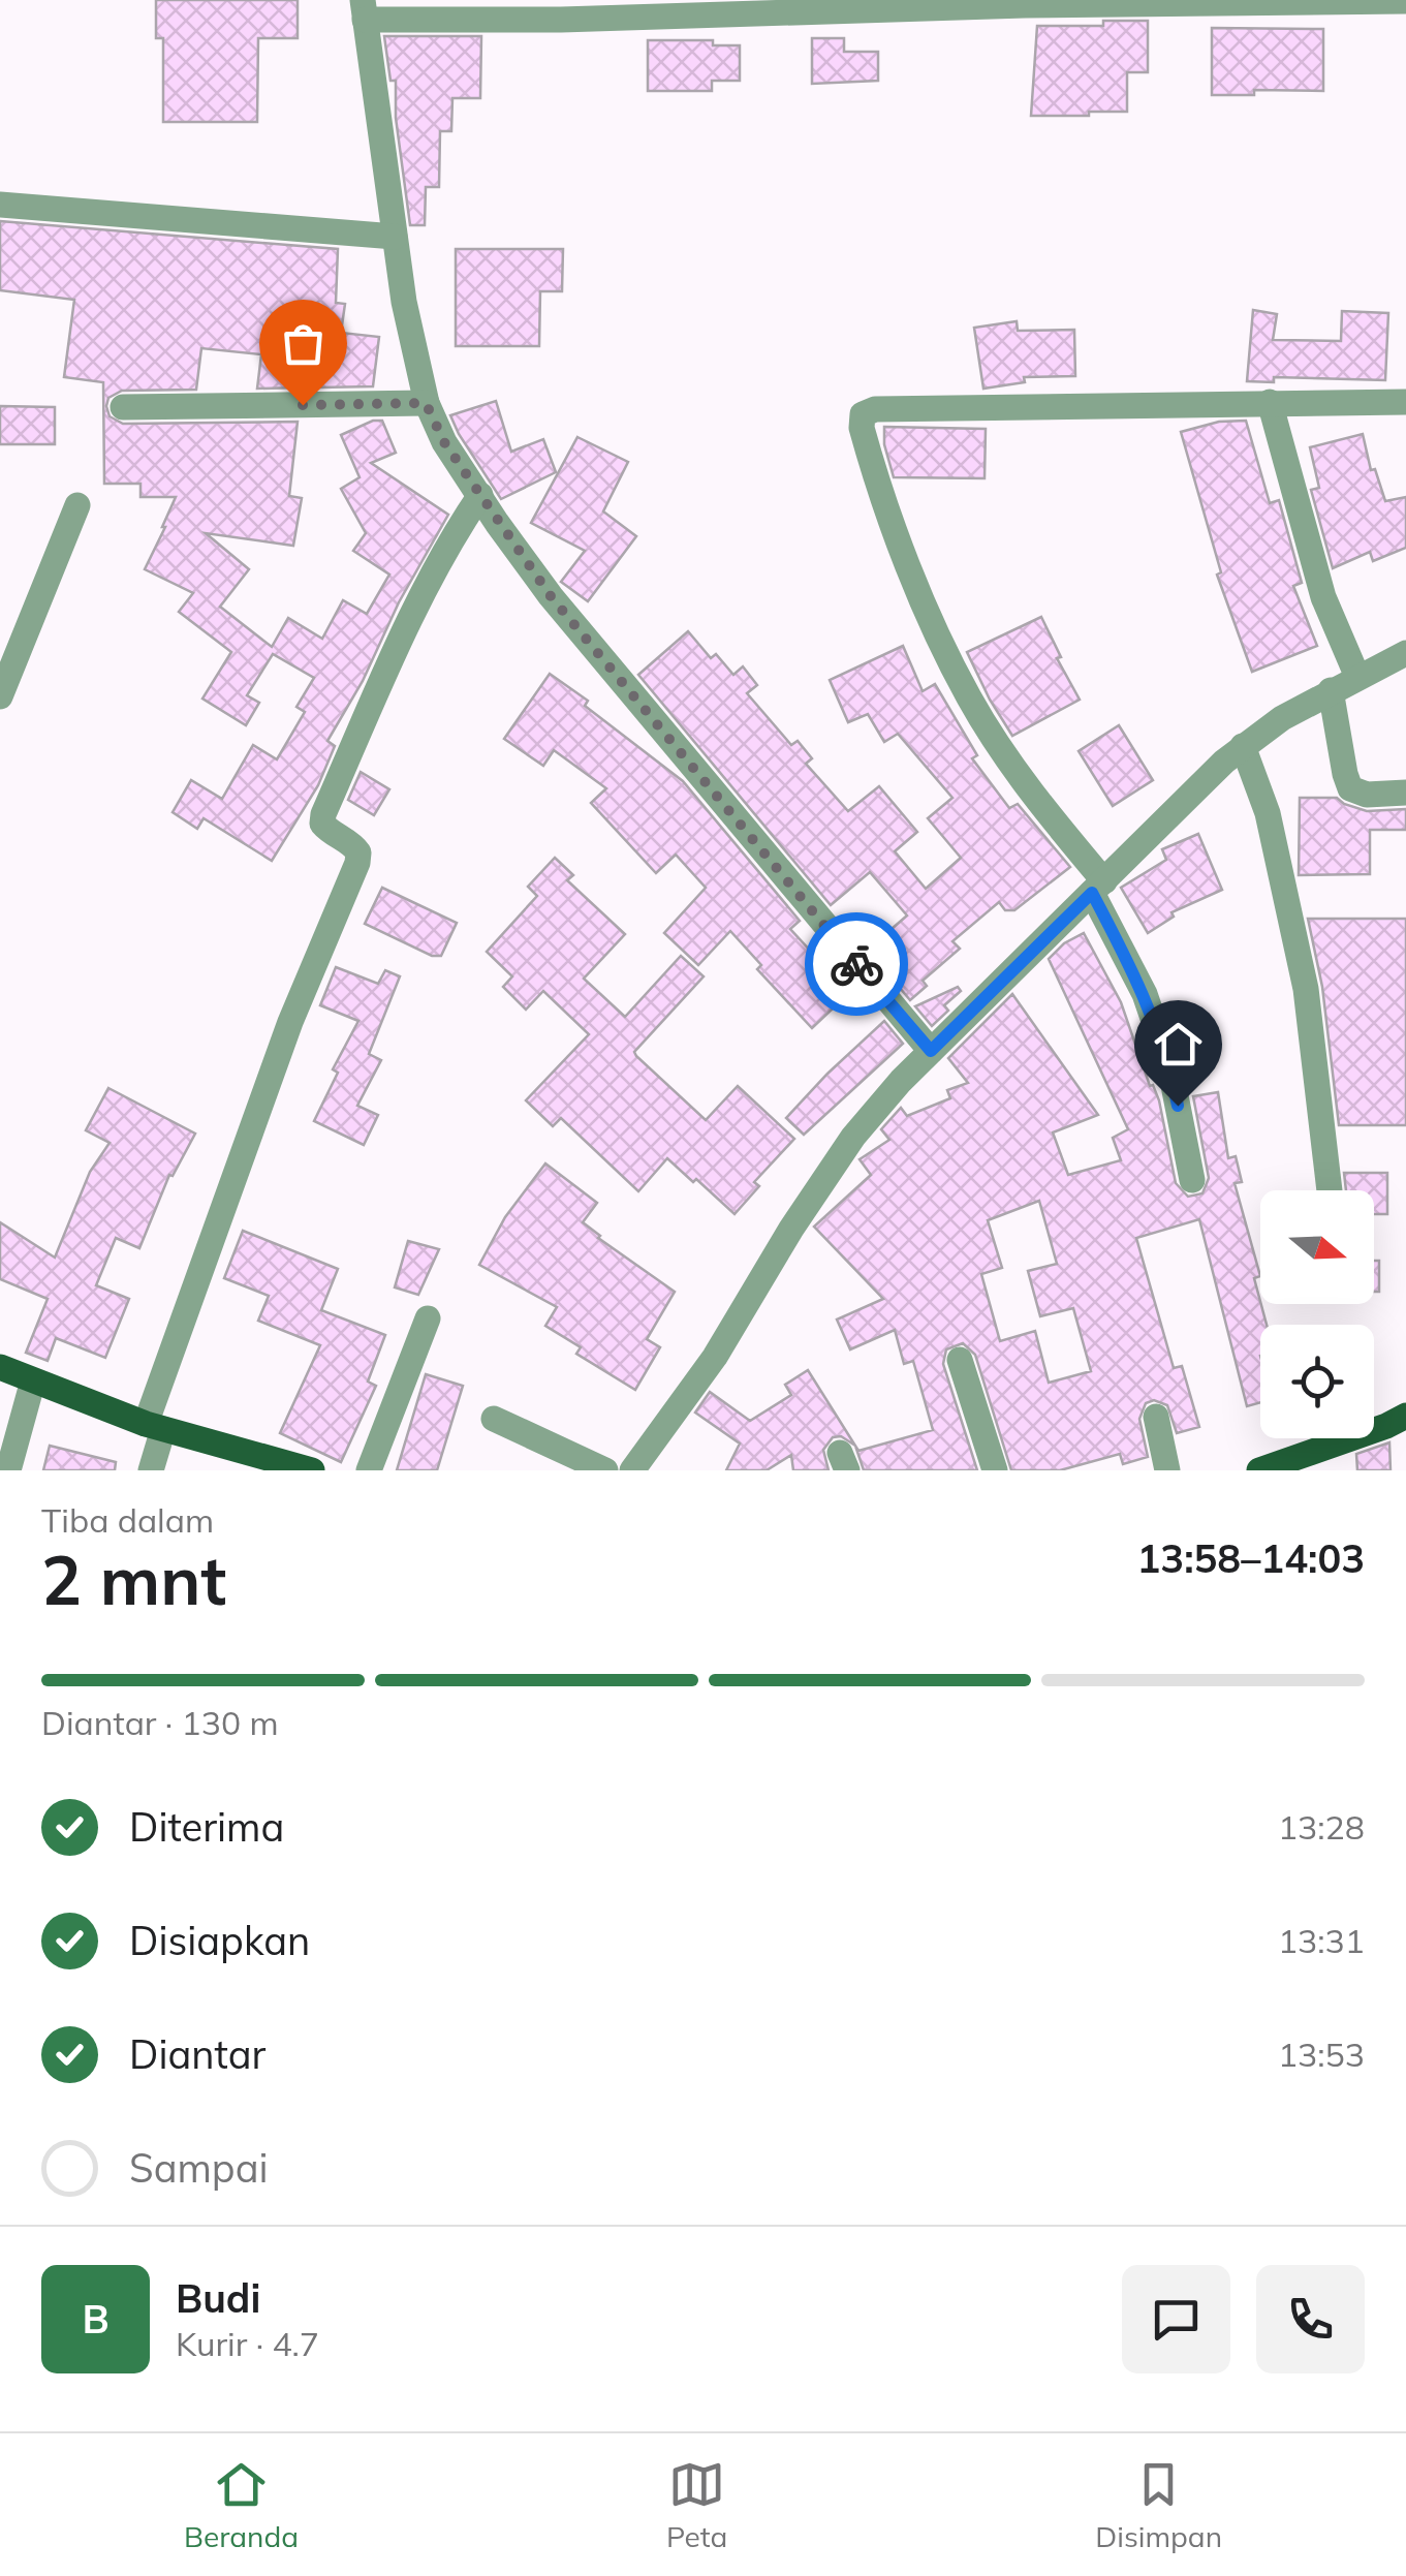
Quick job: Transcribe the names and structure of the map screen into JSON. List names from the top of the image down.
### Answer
{
  "north": "right",
  "page": {
    "heading": ["2 mnt", "Tiba dalam", "13:58–14:03"],
    "panel": ["Budi", "Kurir · 4.7"],
    "bar": "Diantar · 130 m",
    "list": [
      ["Diterima", "13:28"],
      ["Disiapkan", "13:31"],
      ["Diantar", "13:53"],
      "Sampai"
    ],
    "round": "B",
    "tabs": ["Beranda", "Peta", "Disimpan"]
  }
}
